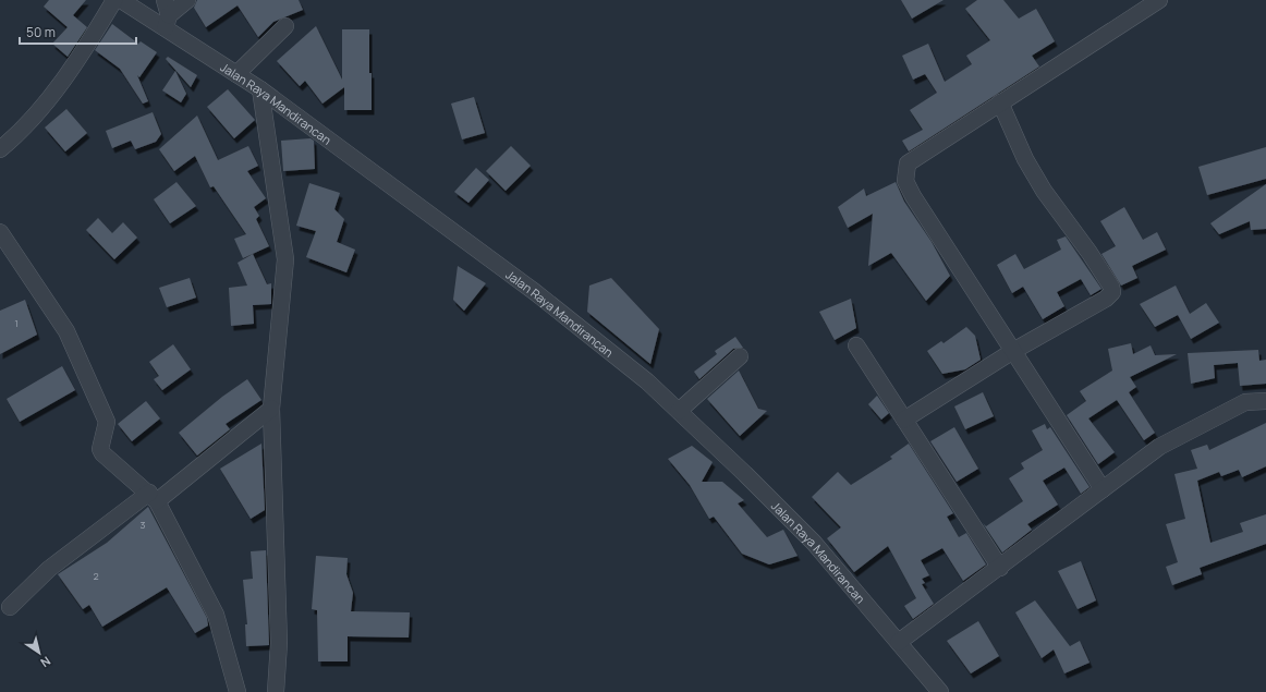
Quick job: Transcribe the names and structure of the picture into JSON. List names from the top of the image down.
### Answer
{
  "streets": {
    "street": ["Jalan Raya Mandirancan"]
  },
  "house_numbers": ["1", "3", "2"],
  "scale_bar": "50 m",
  "north": "bottom right"
}
